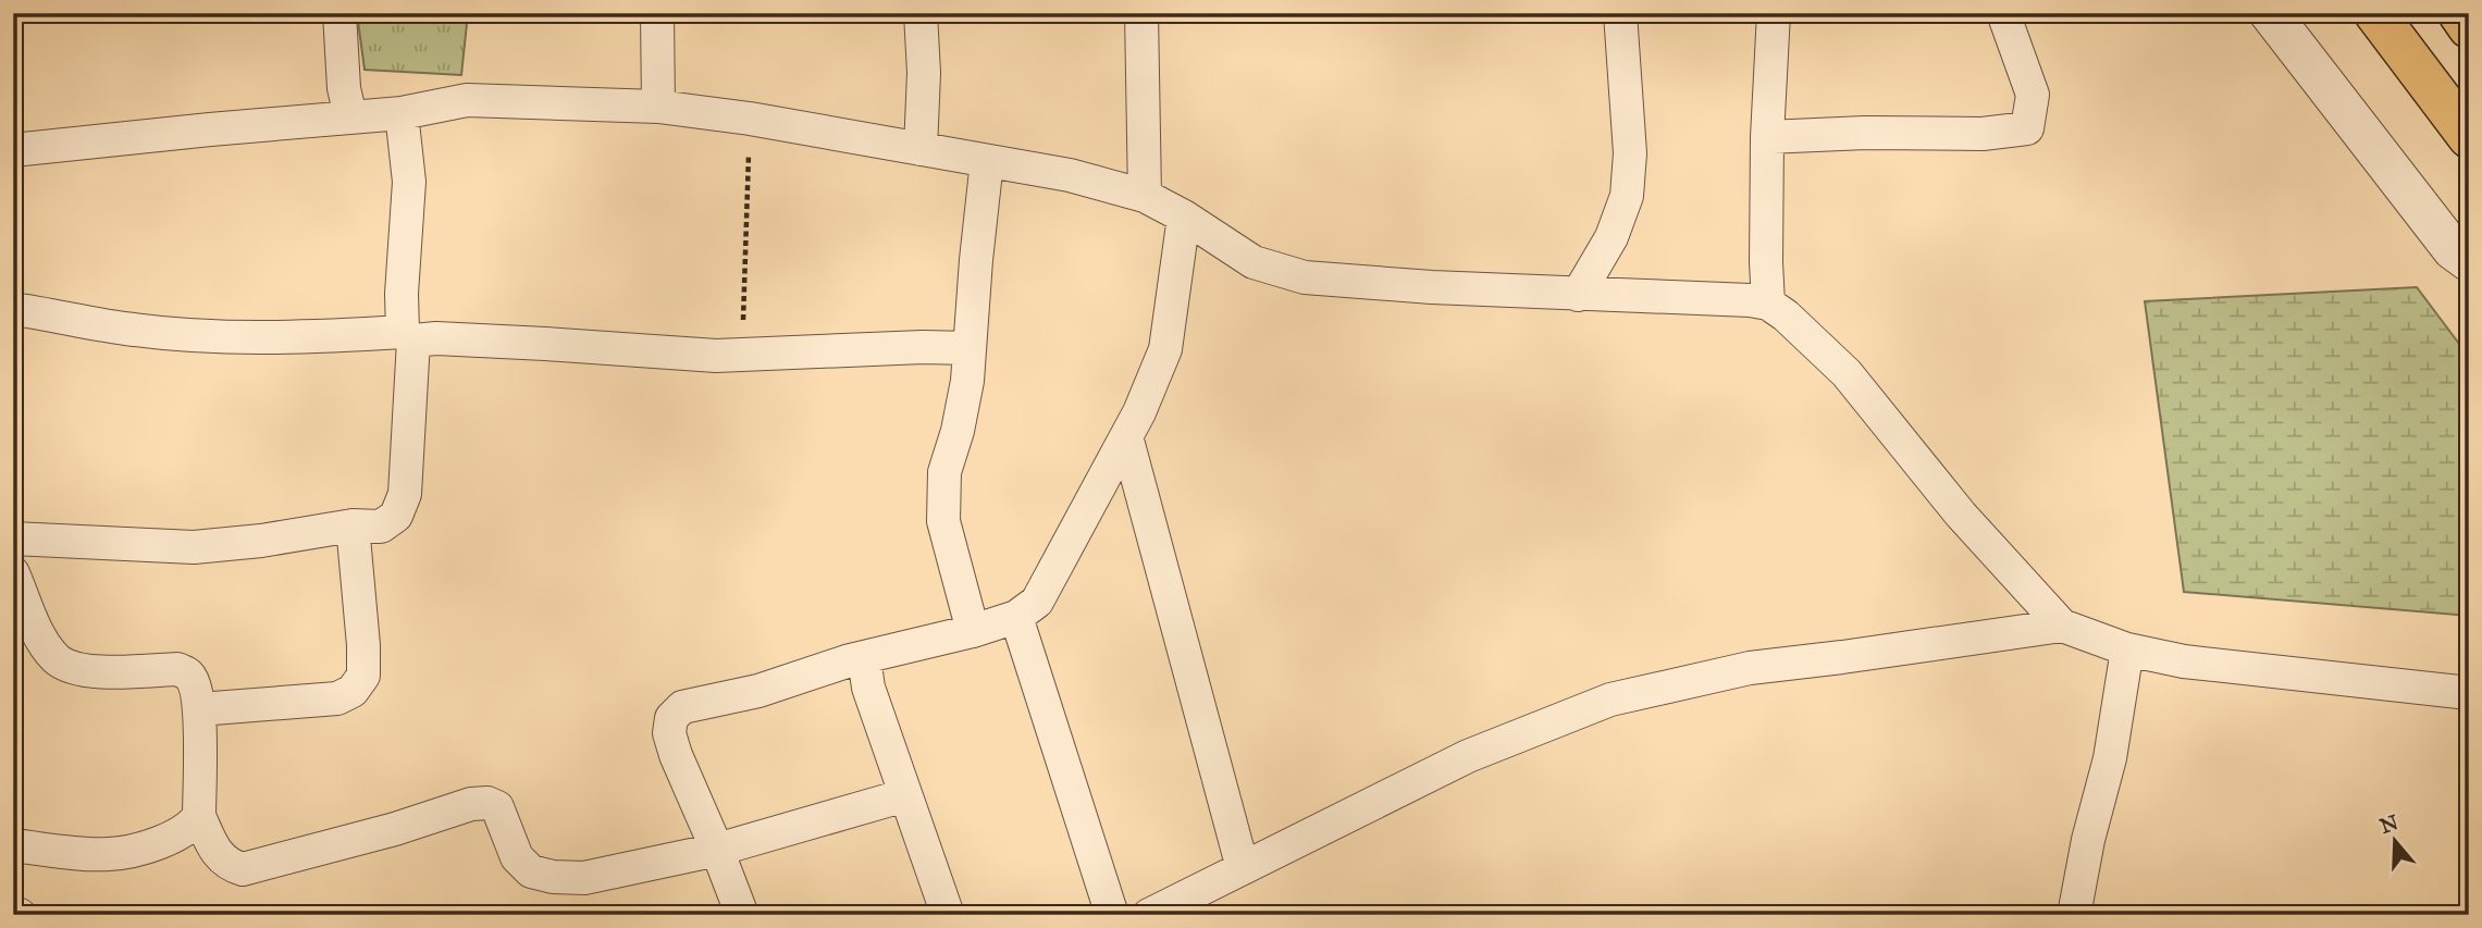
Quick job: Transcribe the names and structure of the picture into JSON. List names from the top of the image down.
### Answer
{
  "north": "top"
}
